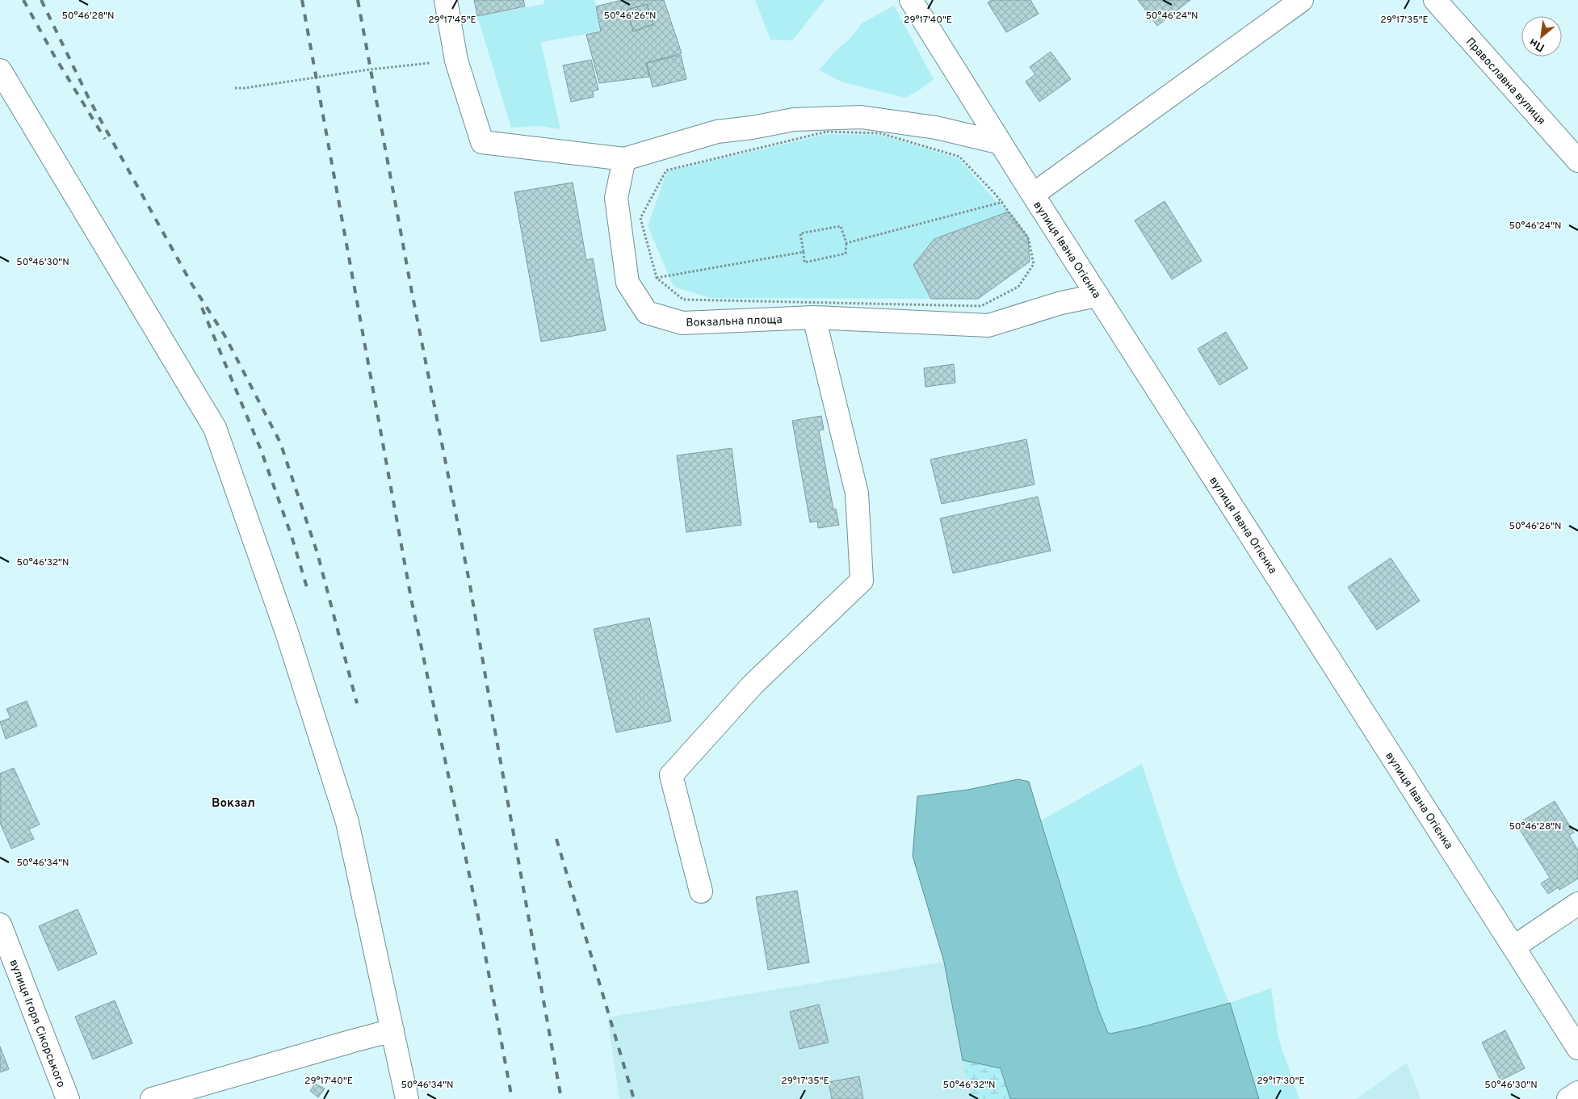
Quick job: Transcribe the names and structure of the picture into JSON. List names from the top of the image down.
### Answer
{
  "streets": {
    "street": [
      "Православна вулиця",
      "вулиця Івана Огієнка",
      "Вокзальна площа",
      "вулиця Ігоря Сікорського"
    ]
  },
  "crossings": [
    ["вулиця Івана Огієнка", "Вокзальна площа"]
  ],
  "districts": ["Вокзал"],
  "north": "bottom left",
  "coordinates": [
    "50°46'28\"N",
    "50°46'24\"N",
    "50°46'26\"N",
    "29°17'45\"E",
    "29°17'40\"E",
    "29°17'35\"E",
    "50°46'30\"N",
    "50°46'32\"N",
    "50°46'34\"N",
    "29°17'30\"E"
  ]
}
